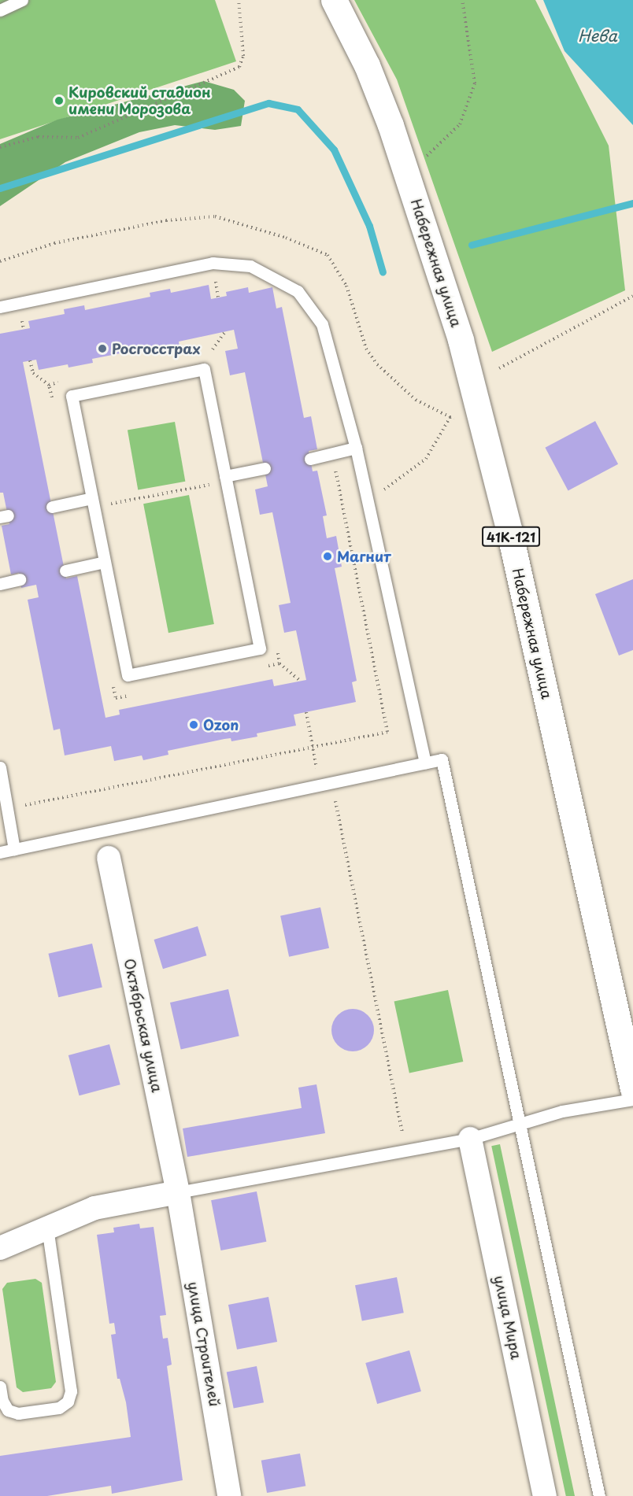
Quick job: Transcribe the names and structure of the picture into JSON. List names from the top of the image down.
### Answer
{
  "streets": {
    "main road": ["Набережная улица", "41К-121"],
    "street": ["Октябрьская улица", "улица Мира", "улица Строителей"]
  },
  "crossings": [
    ["Октябрьская улица", "улица Строителей"]
  ],
  "water": ["Нева"],
  "places": [
    "Кировский стадион имени Морозова",
    "Росгосстрах",
    "Магнит",
    "Ozon"
  ]
}
